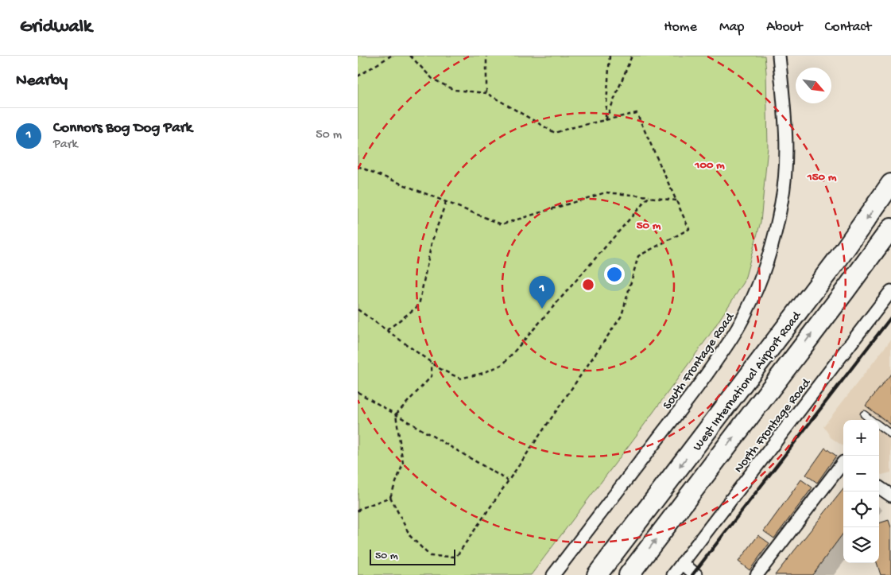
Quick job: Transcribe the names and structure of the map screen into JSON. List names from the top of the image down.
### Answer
{
  "streets": {
    "main road": ["West International Airport Road"],
    "street": ["South Frontage Road", "North Frontage Road"]
  },
  "scale_bar": "50 m",
  "north": "bottom right",
  "page": {
    "header": "Gridwalk",
    "nav": [
      "Home",
      "Map",
      "About",
      "Contact"
    ],
    "heading": "Nearby",
    "list": [
      {
        "mark": "1",
        "name": "Connors Bog Dog Park",
        "note": "Park",
        "value": "50 m"
      }
    ],
    "pins": "1",
    "map_buttons": ["+", "−"],
    "scale": "50 m"
  },
  "rings": ["100 m", "150 m", "50 m"]
}
